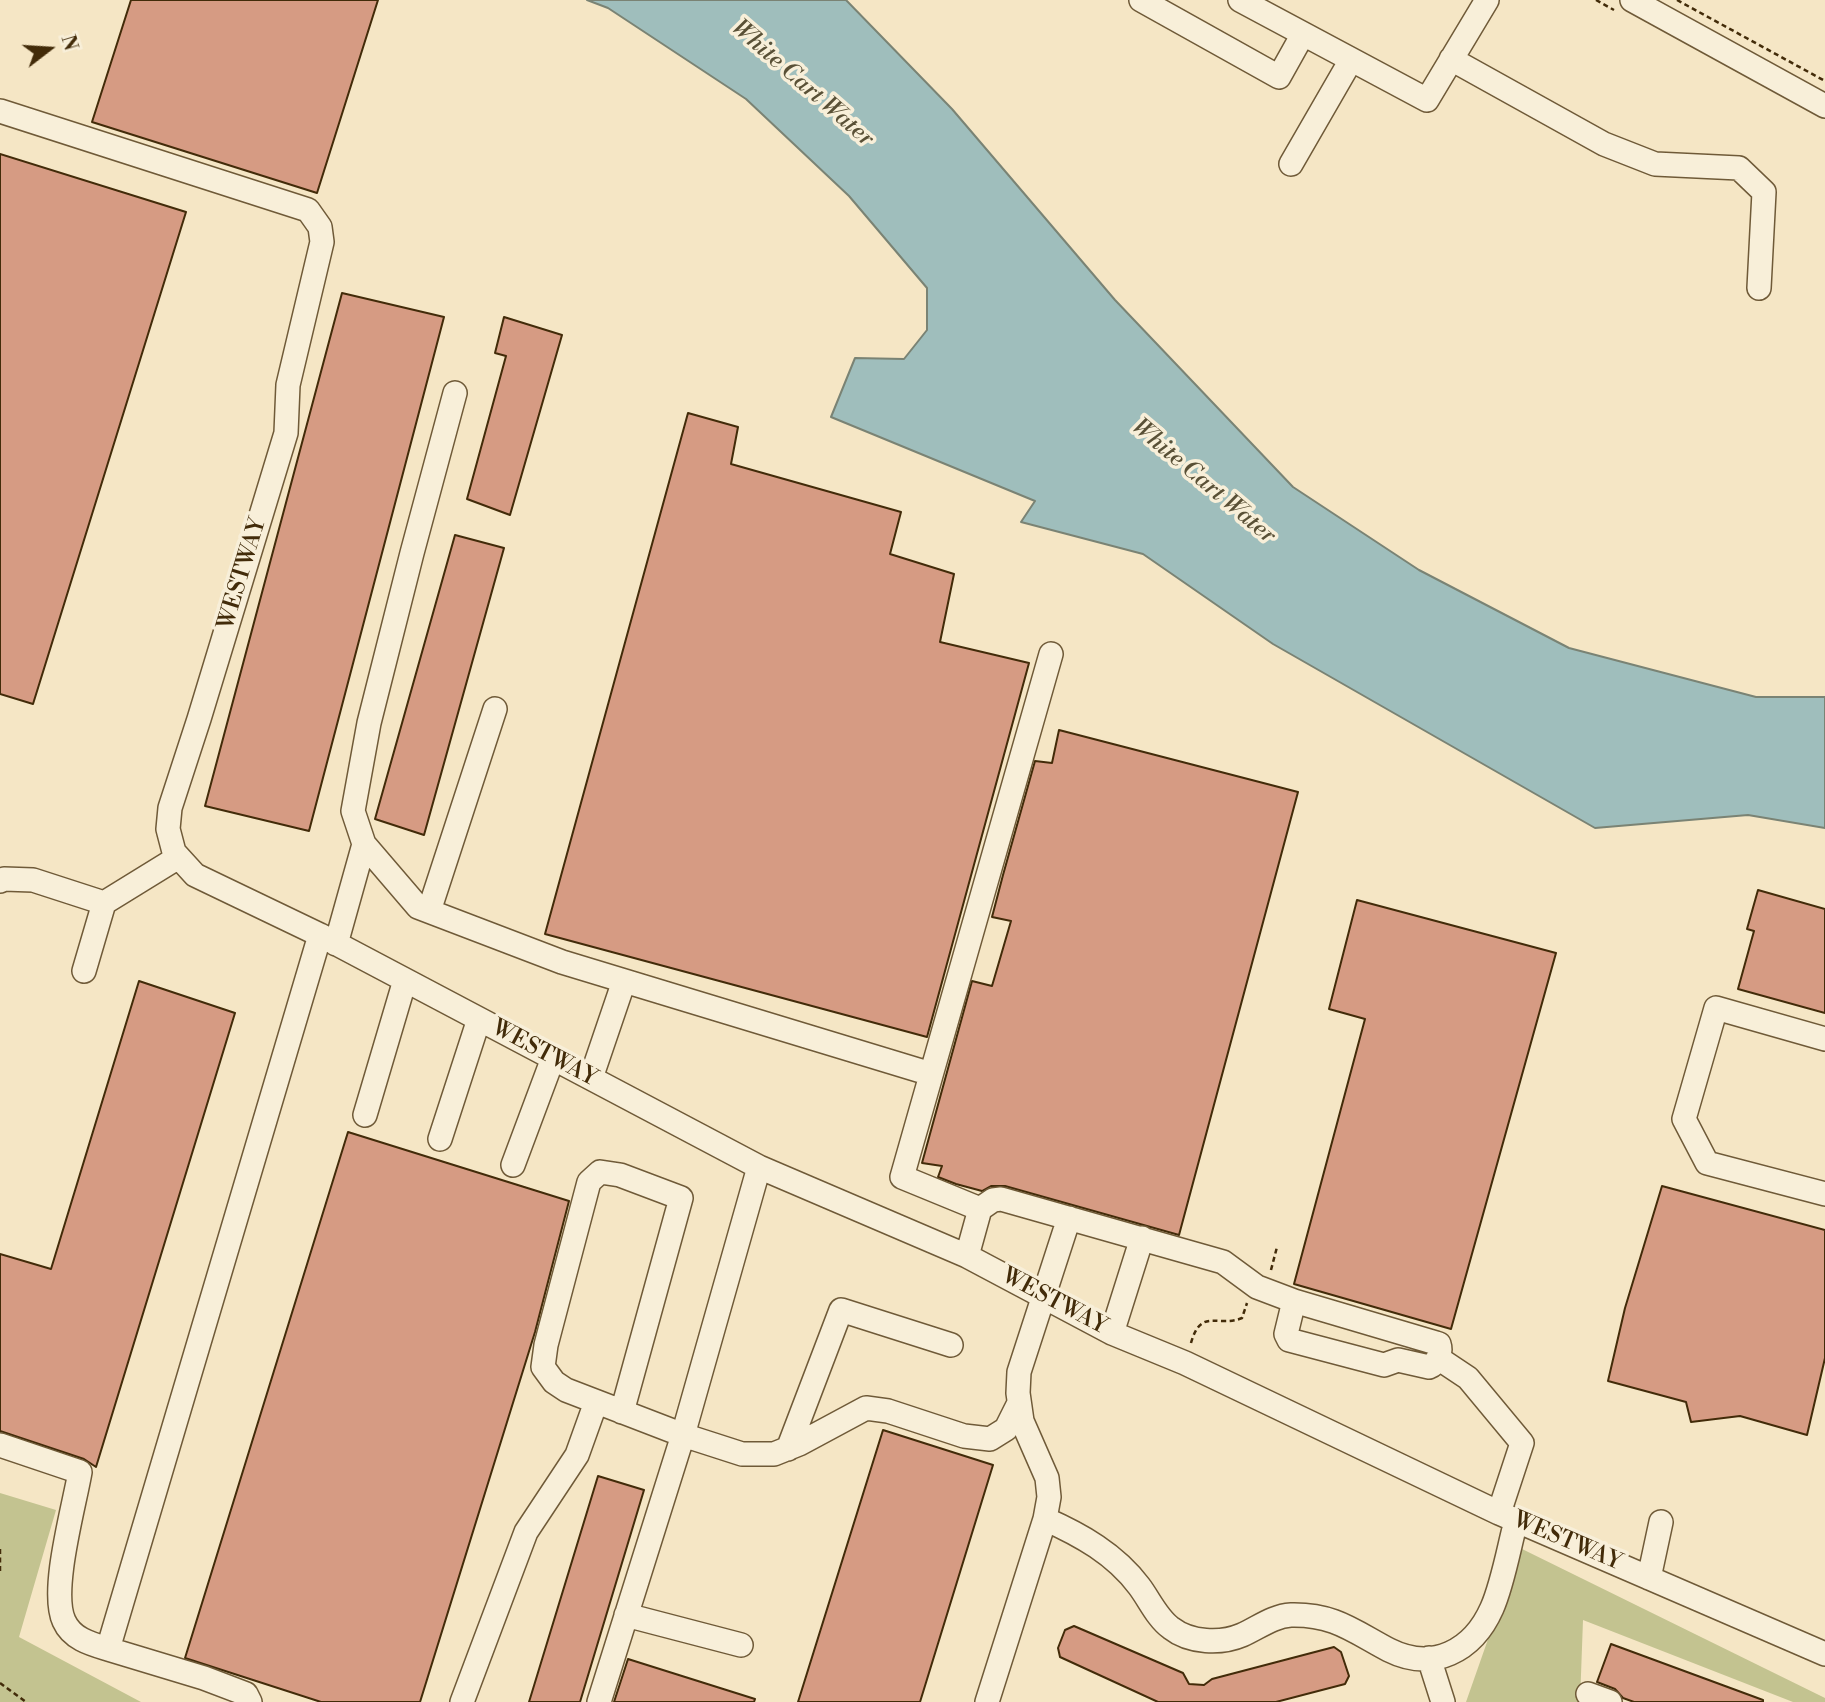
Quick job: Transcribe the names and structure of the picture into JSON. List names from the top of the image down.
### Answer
{
  "streets": {
    "street": ["WESTWAY"]
  },
  "water": ["White Cart Water"],
  "north": "right"
}
